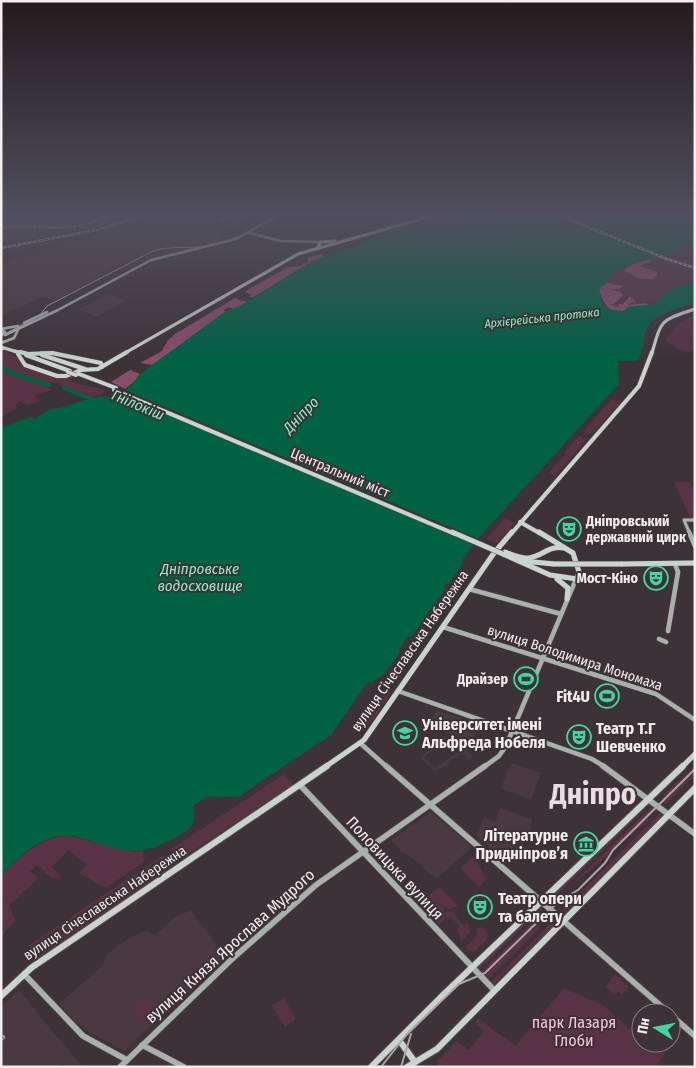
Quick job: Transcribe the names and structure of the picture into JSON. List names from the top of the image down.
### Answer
{
  "streets": {
    "main road": [
      "Центральний міст",
      "вулиця Січеславська Набережна",
      "вулиця Володимира Мономаха",
      "Половицька вулиця",
      "вулиця Князя Ярослава Мудрого"
    ]
  },
  "crossings": [
    ["вулиця Січеславська Набережна", "вулиця Володимира Мономаха"],
    ["вулиця Січеславська Набережна", "Половицька вулиця"],
    ["вулиця Володимира Мономаха", "вулиця Князя Ярослава Мудрого"],
    ["Половицька вулиця", "вулиця Князя Ярослава Мудрого"]
  ],
  "districts": ["Дніпро"],
  "water": [
    "Архієрейська протока",
    "Гнілокіш",
    "Дніпро",
    "Дніпровське водосховище"
  ],
  "parks": ["парк Лазаря Глоби"],
  "places": {
    "theatre": [
      "Дніпровський державний цирк",
      "Мост-Кіно",
      "Театр Т.Г Шевченко",
      "Театр опери та балету"
    ],
    "sports": ["Драйзер", "Fit4U"],
    "school or university": ["Університет імені Альфреда Нобеля"],
    "museum": ["Літературне Придніпров’я"]
  },
  "north": "left"
}
